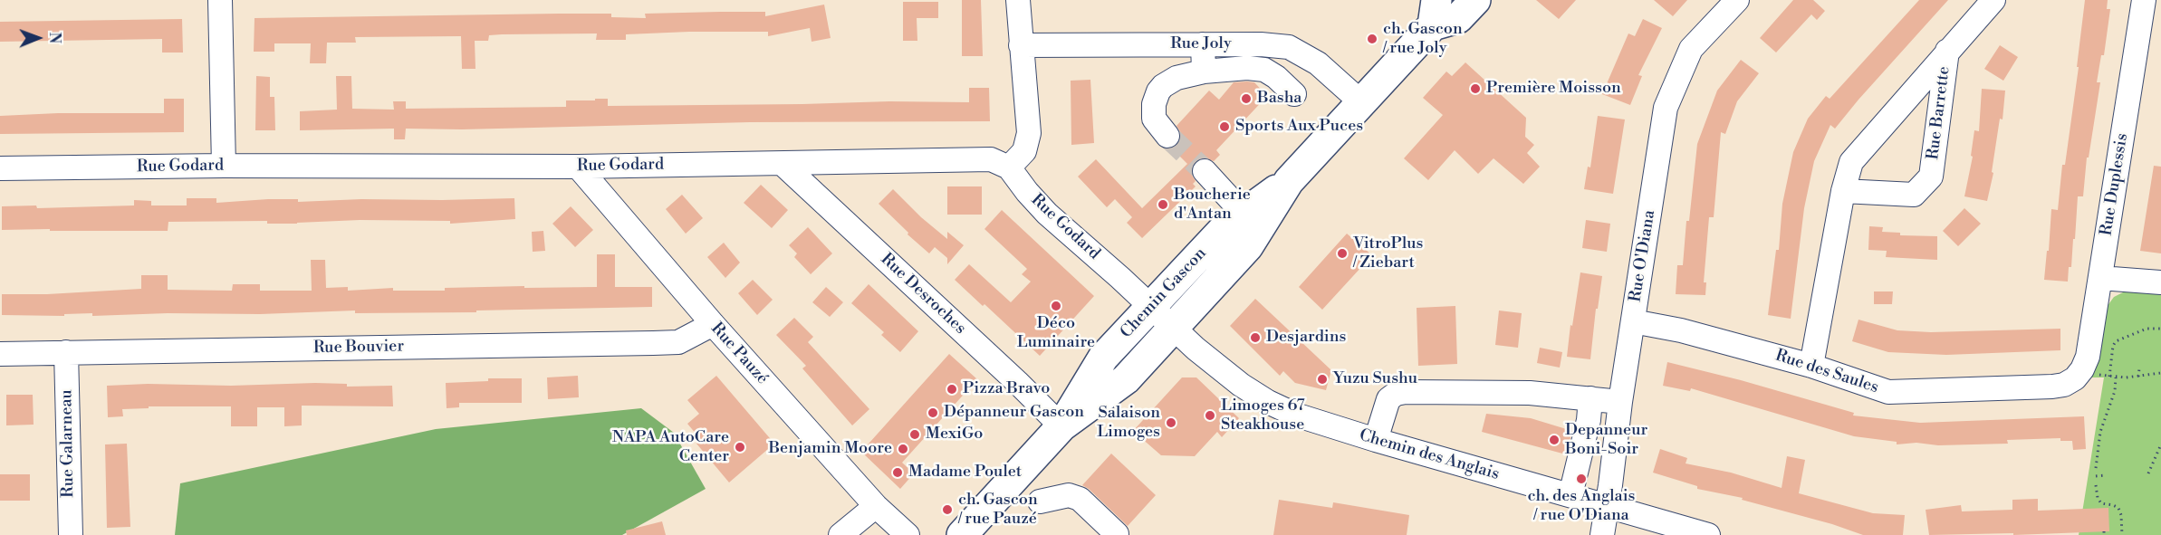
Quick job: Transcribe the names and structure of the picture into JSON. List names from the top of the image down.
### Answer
{
  "streets": {
    "main road": ["Chemin Gascon"],
    "street": [
      "Rue Joly",
      "Rue Barrette",
      "Rue Godard",
      "Rue Duplessis",
      "Rue O'Diana",
      "Rue Desroches",
      "Rue Bouvier",
      "Rue Pauzé",
      "Rue des Saules",
      "Rue Galarneau",
      "Chemin des Anglais"
    ]
  },
  "crossings": [
    ["Rue Joly", "Chemin Gascon"],
    ["Rue Barrette", "Rue des Saules"],
    ["Rue Godard", "Chemin Gascon"],
    ["Rue Godard", "Rue Desroches"],
    ["Rue Godard", "Rue Pauzé"],
    ["Rue Godard", "Chemin des Anglais"],
    ["Rue Duplessis", "Rue des Saules"],
    ["Rue O'Diana", "Rue des Saules"],
    ["Rue O'Diana", "Chemin des Anglais"],
    ["Chemin Gascon", "Rue Desroches"],
    ["Chemin Gascon", "Chemin des Anglais"],
    ["Rue Bouvier", "Rue Pauzé"],
    ["Rue Bouvier", "Rue Galarneau"]
  ],
  "places": [
    "ch. Gascon / rue Joly",
    "Première Moisson",
    "Basha",
    "Sports Aux Puces",
    "Boucherie d'Antan",
    "VitroPlus / Ziebart",
    "Déco Luminaire",
    "Desjardins",
    "Yuzu Sushu",
    "Pizza Bravo",
    "Dépanneur Gascon",
    "Limoges 67 Steakhouse",
    "Salaison Limoges",
    "MexiGo",
    "Depanneur Boni-Soir",
    "NAPA AutoCare Center",
    "Benjamin Moore",
    "Madame Poulet",
    "ch. des Anglais / rue O'Diana",
    "ch. Gascon / rue Pauzé"
  ],
  "north": "right"
}
